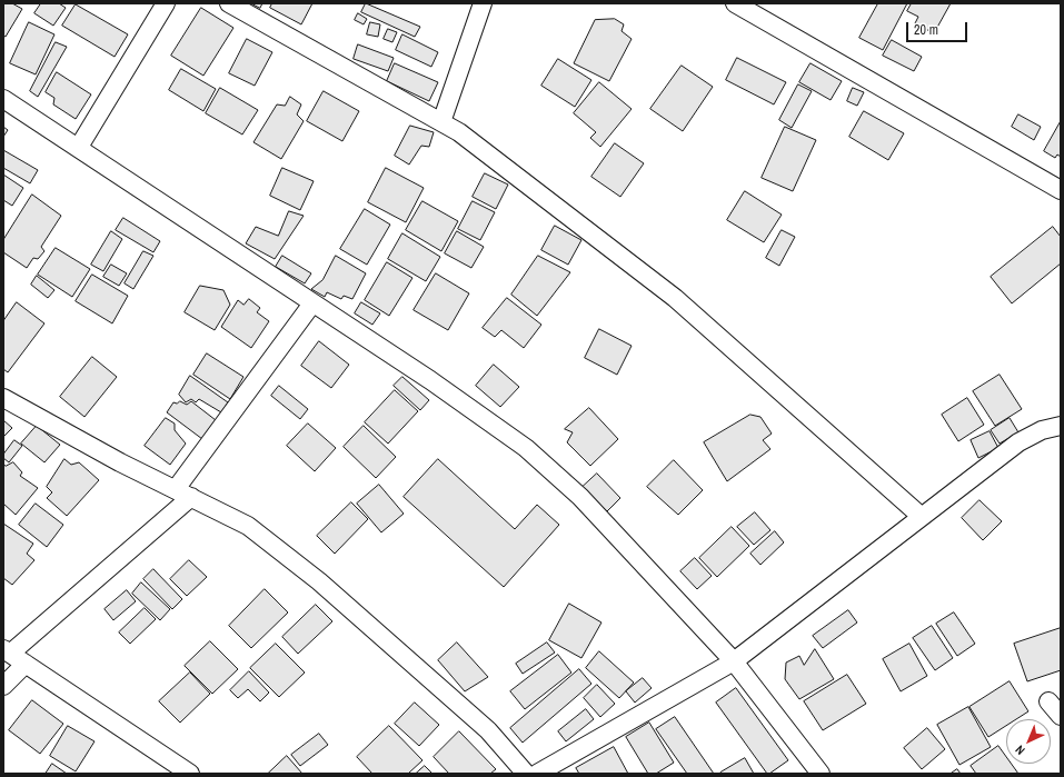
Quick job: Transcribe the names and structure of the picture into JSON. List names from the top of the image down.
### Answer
{
  "scale_bar": "20 m",
  "north": "bottom left"
}
